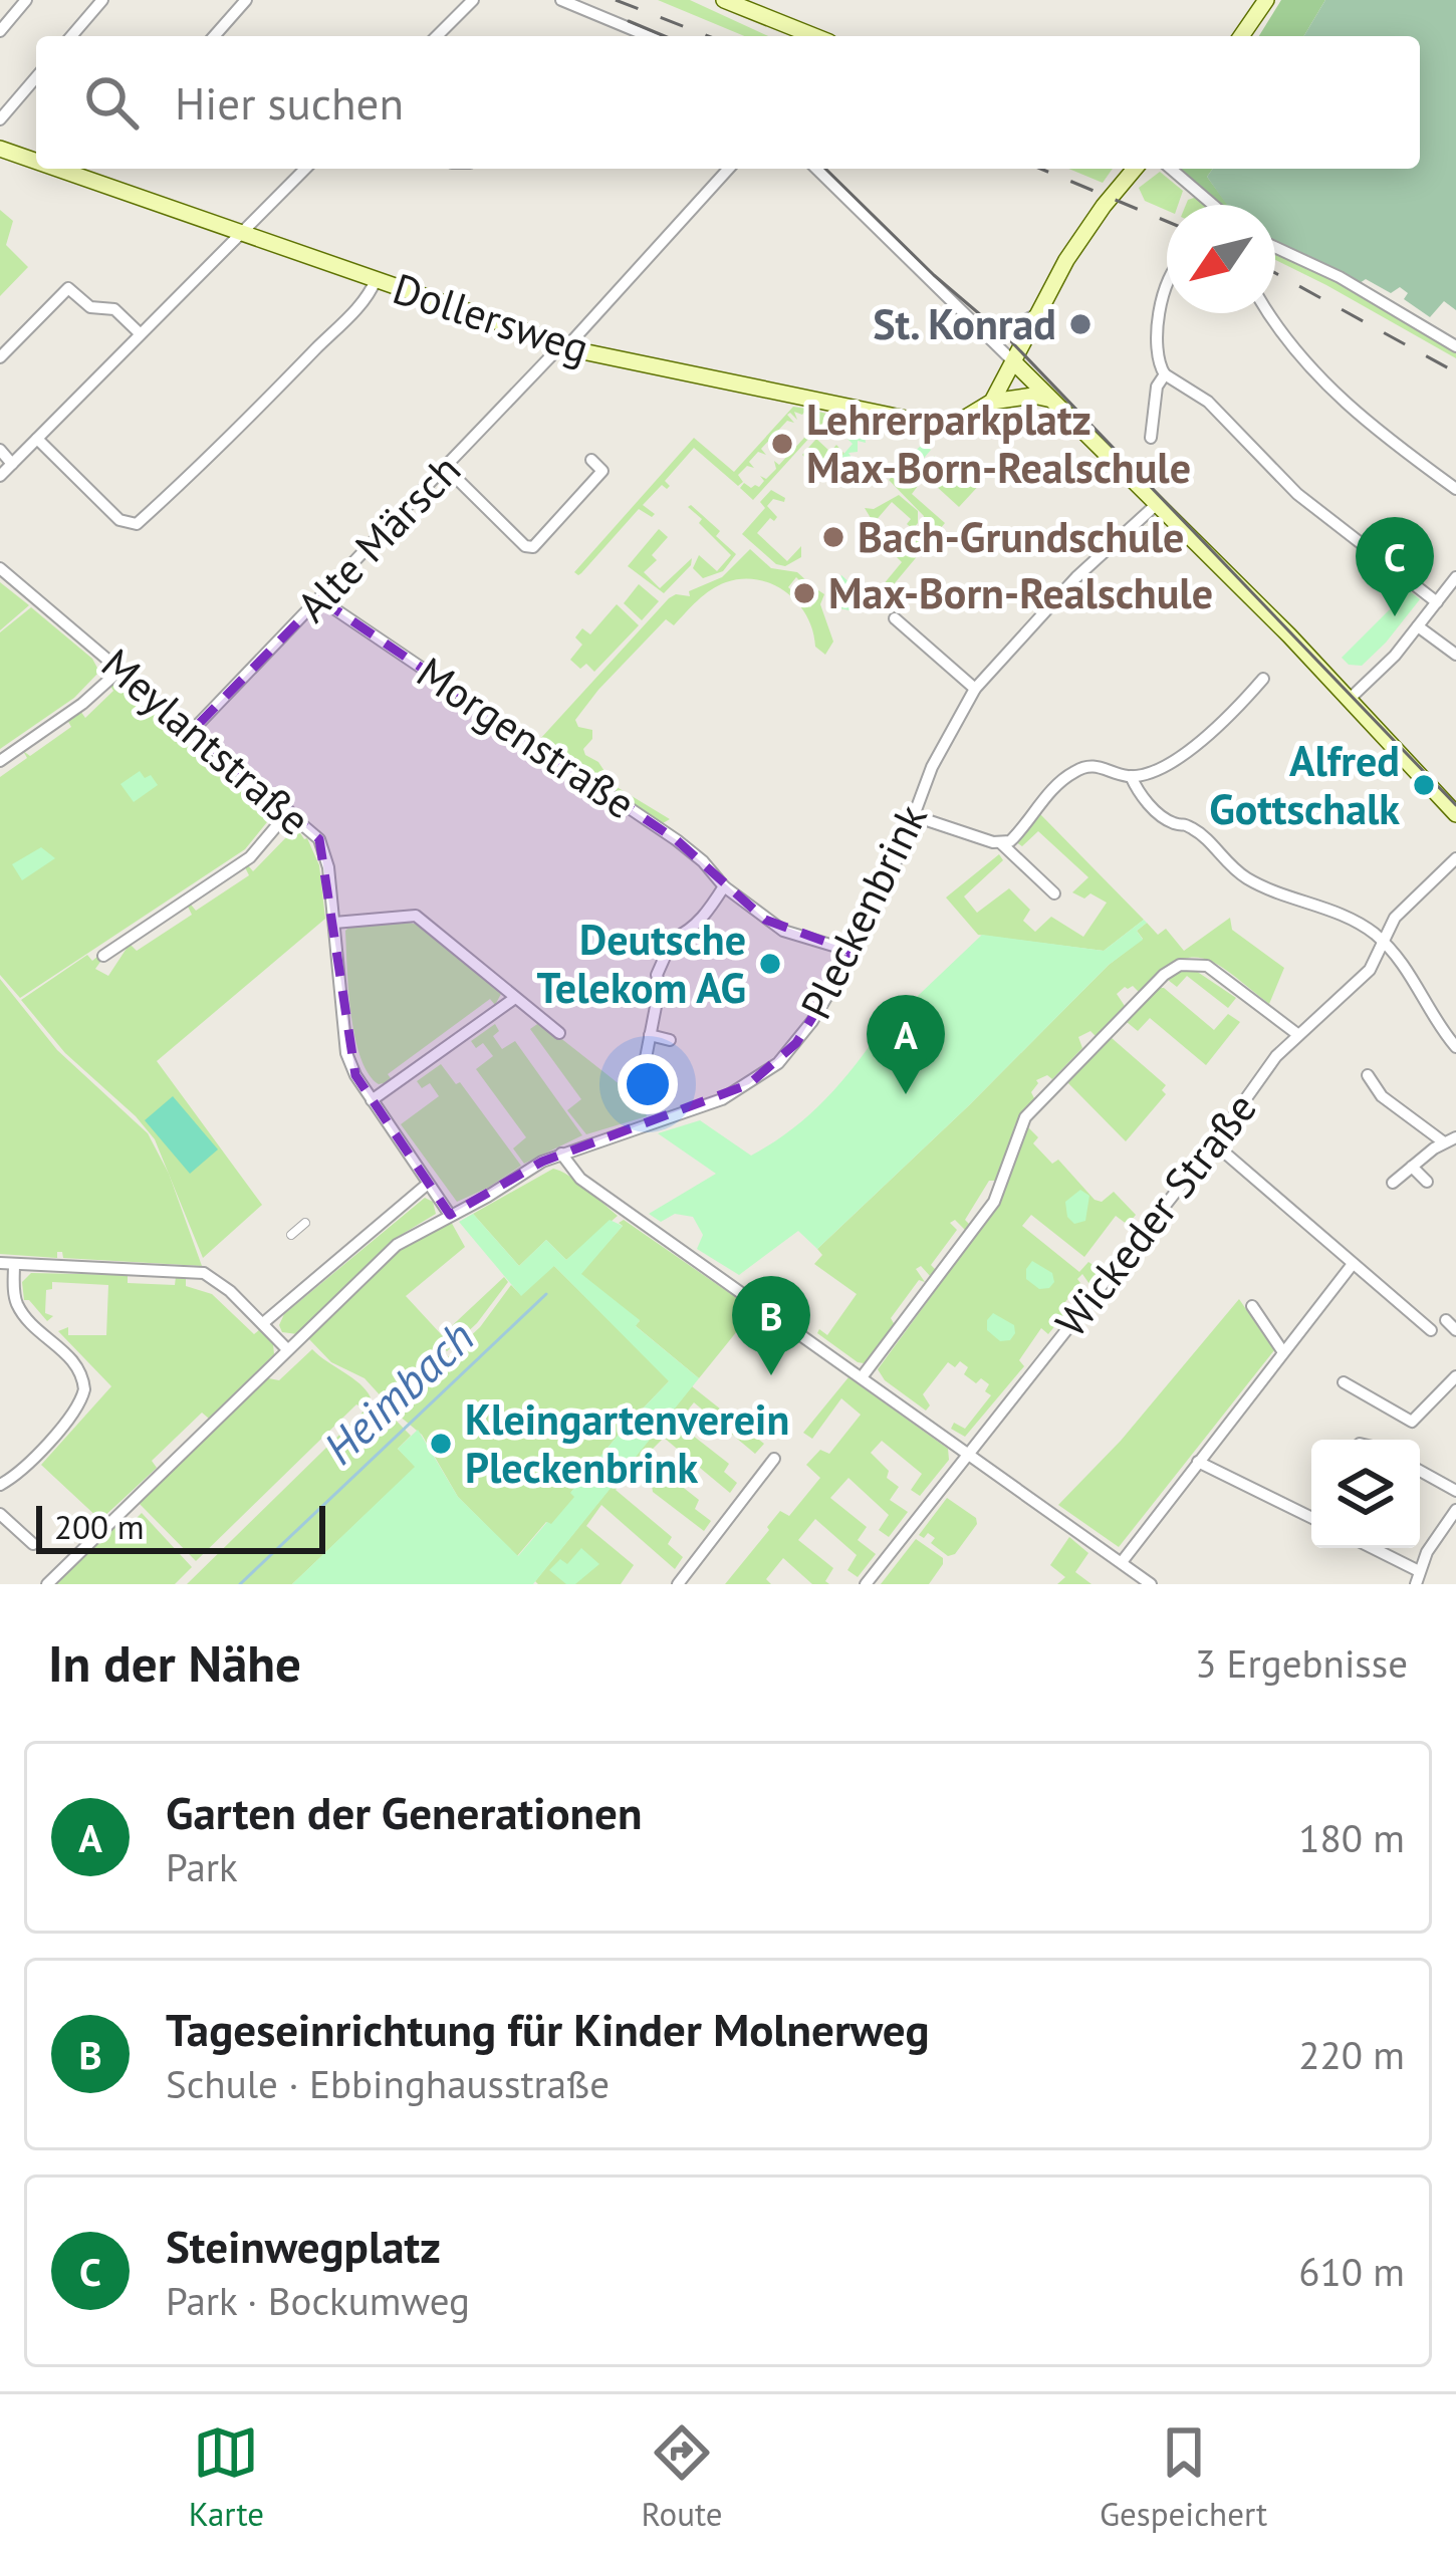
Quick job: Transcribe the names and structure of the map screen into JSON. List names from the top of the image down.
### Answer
{
  "streets": {
    "main road": ["Dollersweg"],
    "street": [
      "Alte Märsch",
      "Morgenstraße",
      "Meylantstraße",
      "Pleckenbrink",
      "Wickeder Straße"
    ]
  },
  "crossings": [
    ["Dollersweg", "Alte Märsch"],
    ["Alte Märsch", "Morgenstraße"],
    ["Alte Märsch", "Meylantstraße"],
    ["Morgenstraße", "Pleckenbrink"],
    ["Meylantstraße", "Pleckenbrink"]
  ],
  "water": ["Heimbach"],
  "places": [
    "St. Konrad",
    "Lehrerparkplatz Max-Born-Realschule",
    "Bach-Grundschule",
    "Max-Born-Realschule",
    "Alfred Gottschalk",
    "Deutsche Telekom AG",
    "Kleingartenverein Pleckenbrink"
  ],
  "scale_bar": "200 m",
  "north": "bottom left",
  "page": {
    "search": "Hier suchen",
    "pins": ["C", "A", "B"],
    "scale": "200 m",
    "heading": ["In der Nähe", "3 Ergebnisse"],
    "list": [
      {
        "mark": "A",
        "name": "Garten der Generationen",
        "note": "Park",
        "value": "180 m"
      },
      {
        "mark": "B",
        "name": "Tageseinrichtung für Kinder Molnerweg",
        "note": "Schule · Ebbinghausstraße",
        "value": "220 m"
      },
      {
        "mark": "C",
        "name": "Steinwegplatz",
        "note": "Park · Bockumweg",
        "value": "610 m"
      }
    ],
    "nav": ["Karte", "Route", "Gespeichert"]
  }
}
